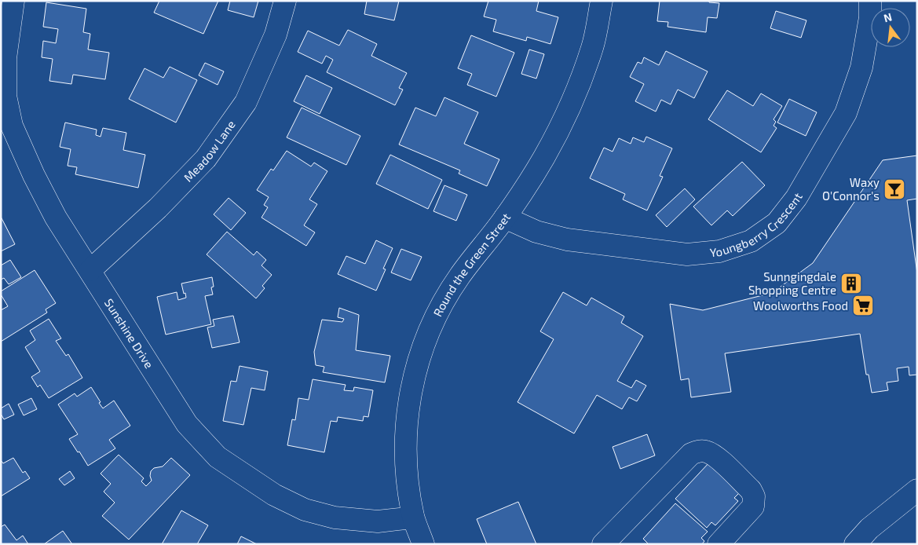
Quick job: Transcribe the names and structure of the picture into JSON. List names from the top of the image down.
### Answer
{
  "streets": {
    "street": [
      "Meadow Lane",
      "Youngberry Crescent",
      "Round the Green Street",
      "Sunshine Drive"
    ]
  },
  "crossings": [
    ["Meadow Lane", "Sunshine Drive"],
    ["Youngberry Crescent", "Round the Green Street"],
    ["Round the Green Street", "Sunshine Drive"]
  ],
  "places": {
    "bar": ["Waxy O'Connor's"],
    "building": ["Sunngingdale Shopping Centre"],
    "supermarket": ["Woolworths Food"]
  },
  "north": "top"
}
